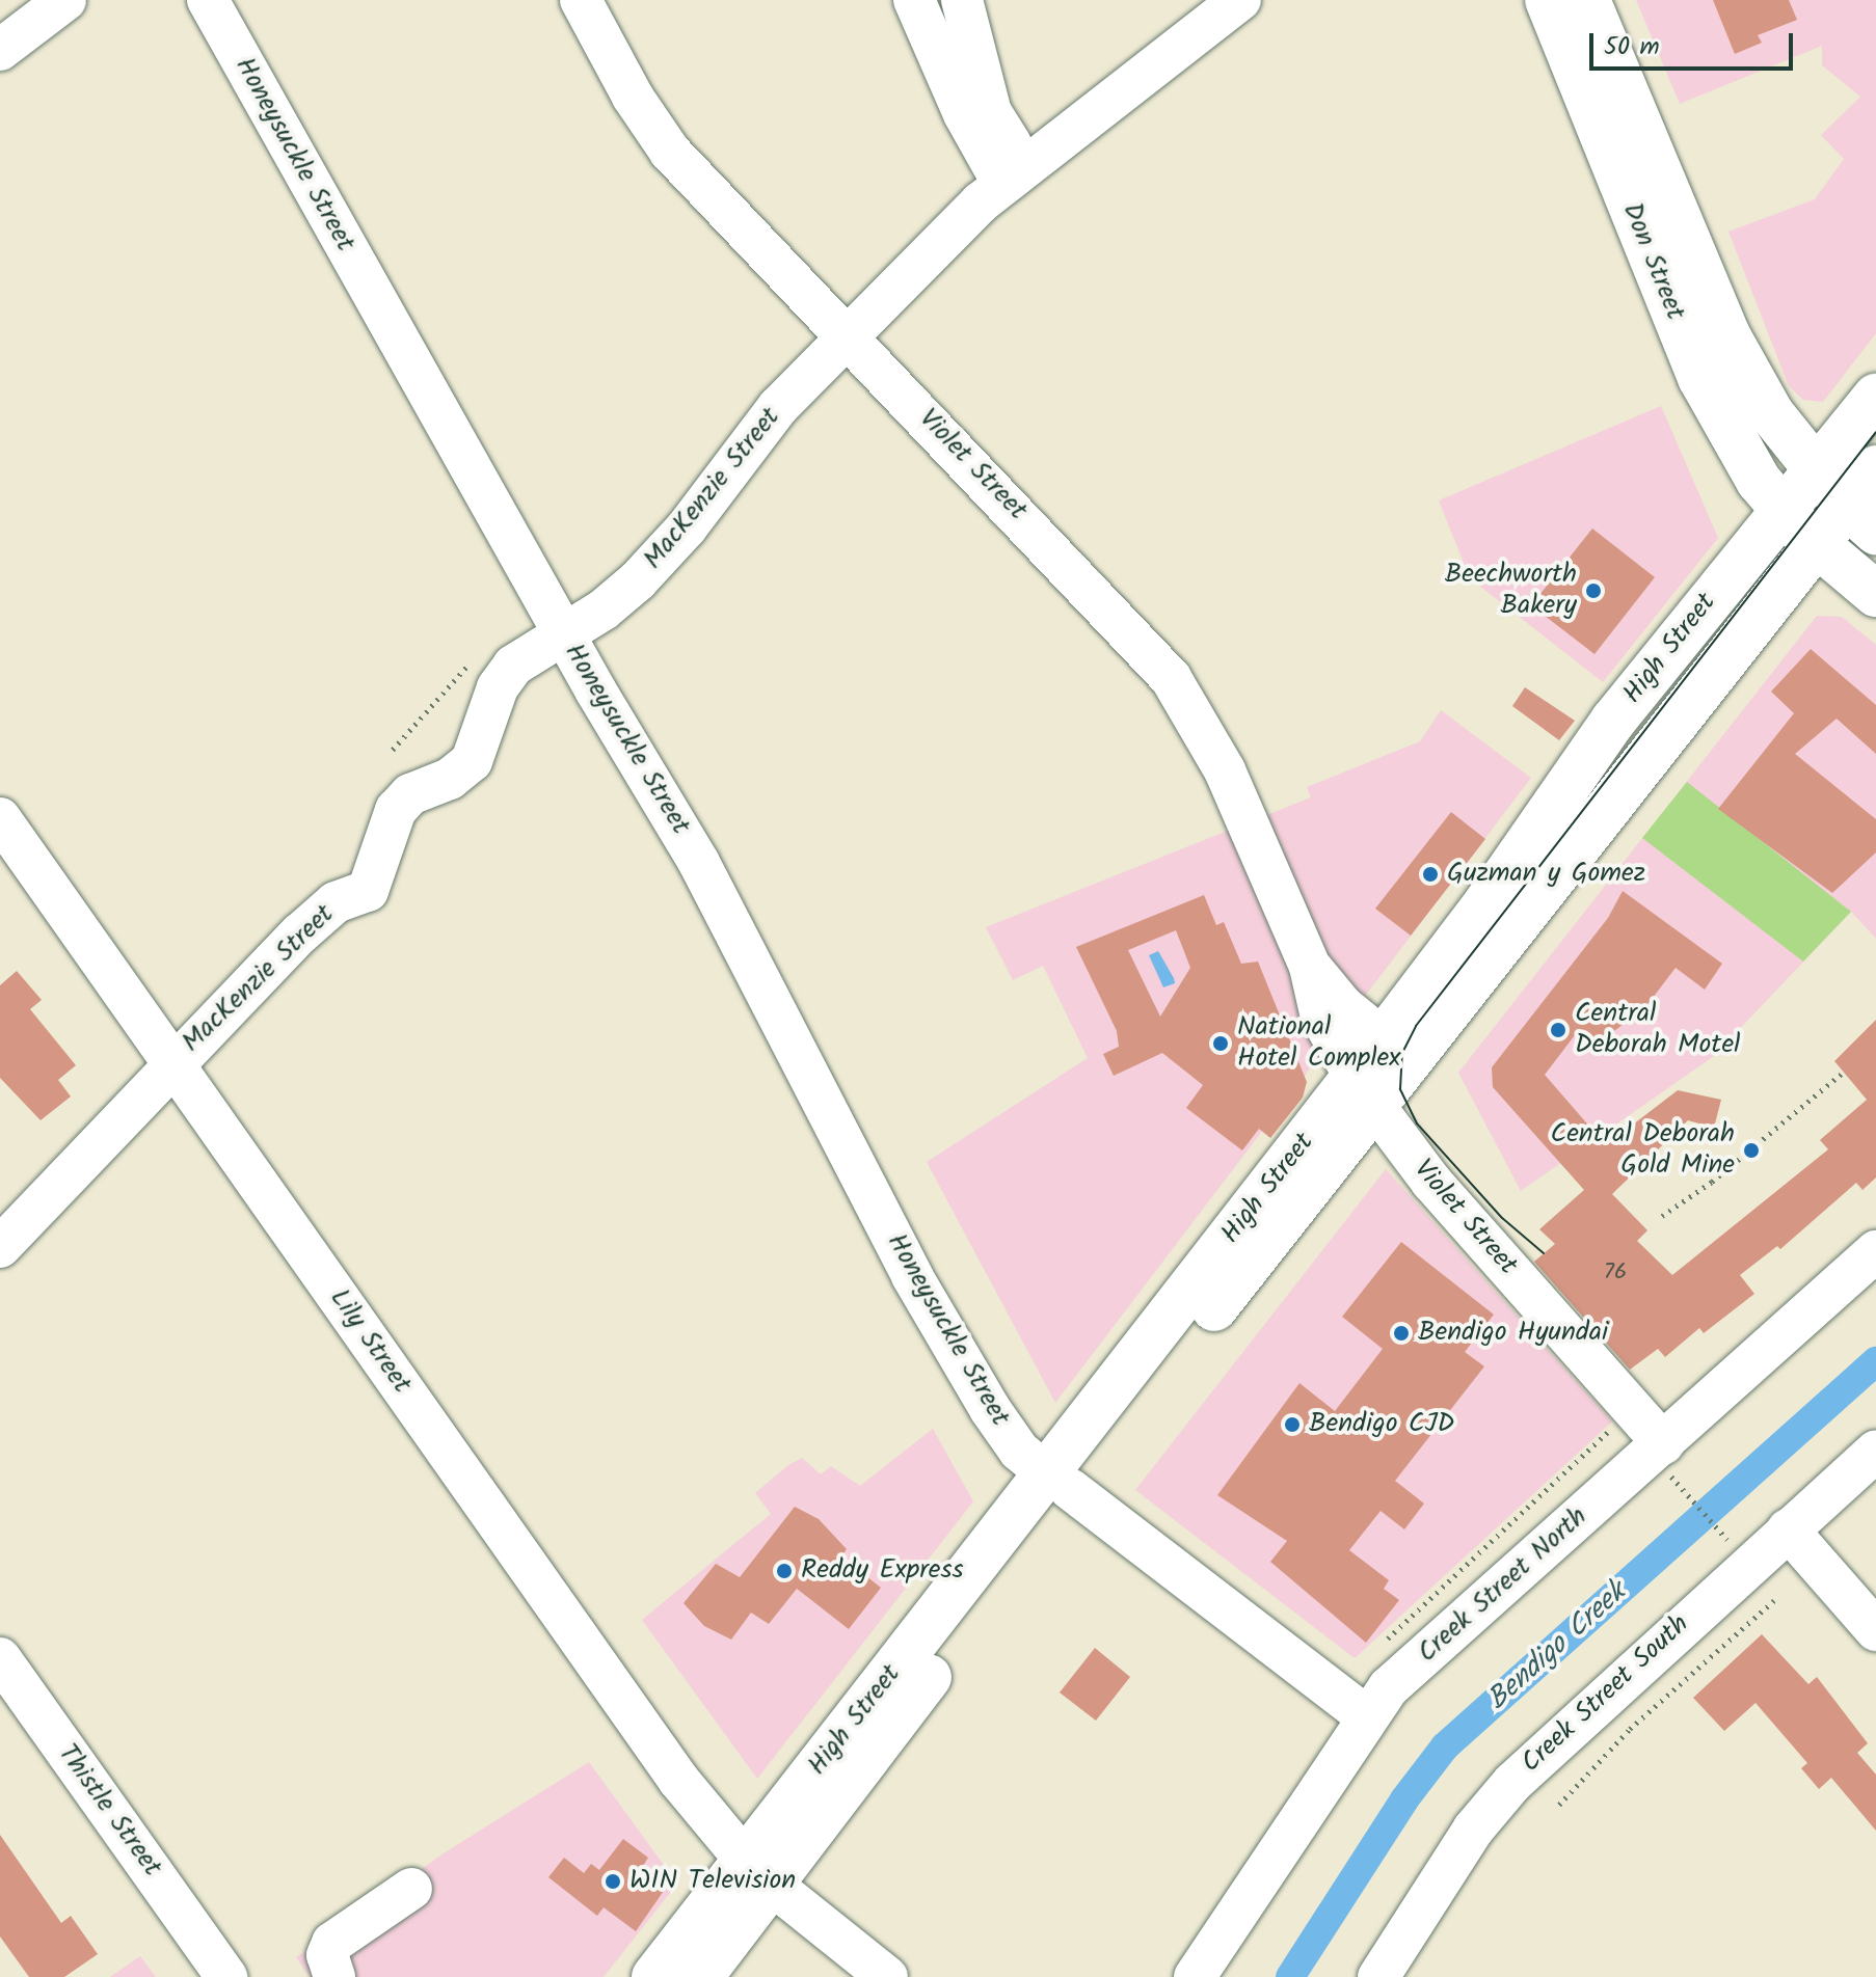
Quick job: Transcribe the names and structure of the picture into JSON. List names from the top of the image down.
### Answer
{
  "streets": {
    "main road": ["Don Street", "High Street"],
    "street": [
      "Honeysuckle Street",
      "Violet Street",
      "MacKenzie Street",
      "Lily Street",
      "Creek Street North",
      "Creek Street South",
      "Thistle Street"
    ]
  },
  "crossings": [
    ["Honeysuckle Street", "MacKenzie Street"],
    ["Honeysuckle Street", "High Street"],
    ["Honeysuckle Street", "Creek Street North"],
    ["Don Street", "High Street"],
    ["Violet Street", "MacKenzie Street"],
    ["Violet Street", "High Street"],
    ["Violet Street", "Creek Street North"],
    ["MacKenzie Street", "Lily Street"],
    ["High Street", "Lily Street"]
  ],
  "water": ["Bendigo Creek"],
  "places": [
    "Beechworth Bakery",
    "Guzman y Gomez",
    "Central Deborah Motel",
    "National Hotel Complex",
    "Central Deborah Gold Mine",
    "Bendigo Hyundai",
    "Bendigo CJD",
    "Reddy Express",
    "WIN Television"
  ],
  "house_numbers": ["76"],
  "scale_bar": "50 m"
}
